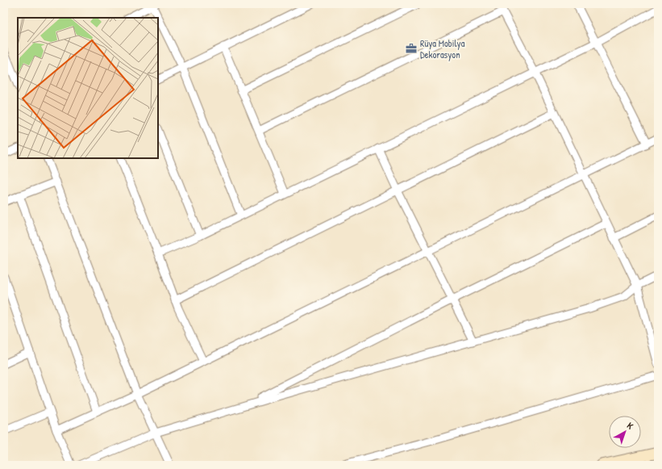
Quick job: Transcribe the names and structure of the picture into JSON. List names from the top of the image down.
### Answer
{
  "places": {
    "office": ["Rüya Mobilya Dekorasyon"]
  },
  "north": "top right"
}
